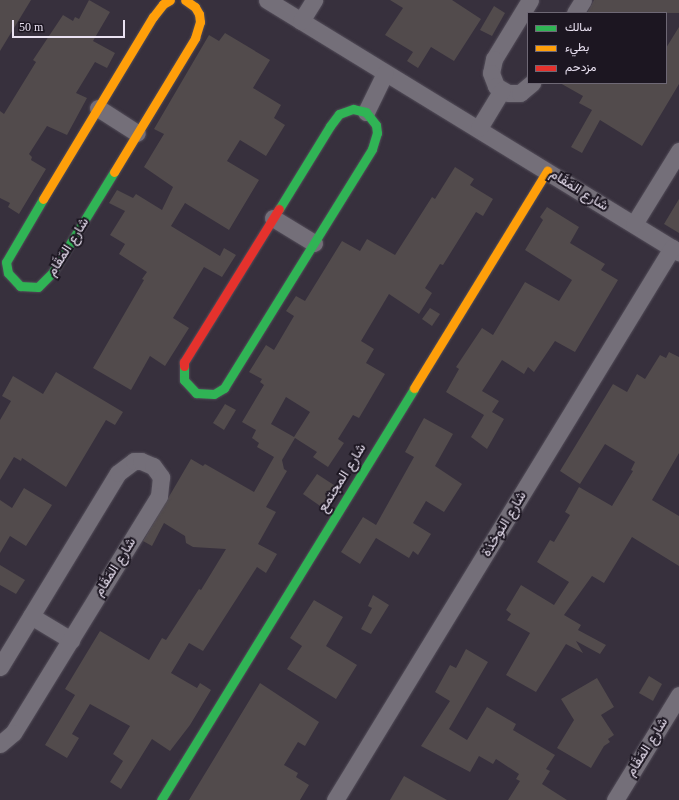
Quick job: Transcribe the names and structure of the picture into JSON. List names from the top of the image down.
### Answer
{
  "streets": {
    "street": ["شارع المَقَام", "شارع المجتمع", "شارع النوخذة"]
  },
  "crossings": [
    ["شارع المَقَام", "شارع المجتمع"],
    ["شارع المَقَام", "شارع النوخذة"]
  ],
  "legend": ["سالك", "بطيء", "مزدحم"],
  "scale_bar": "50 m"
}
